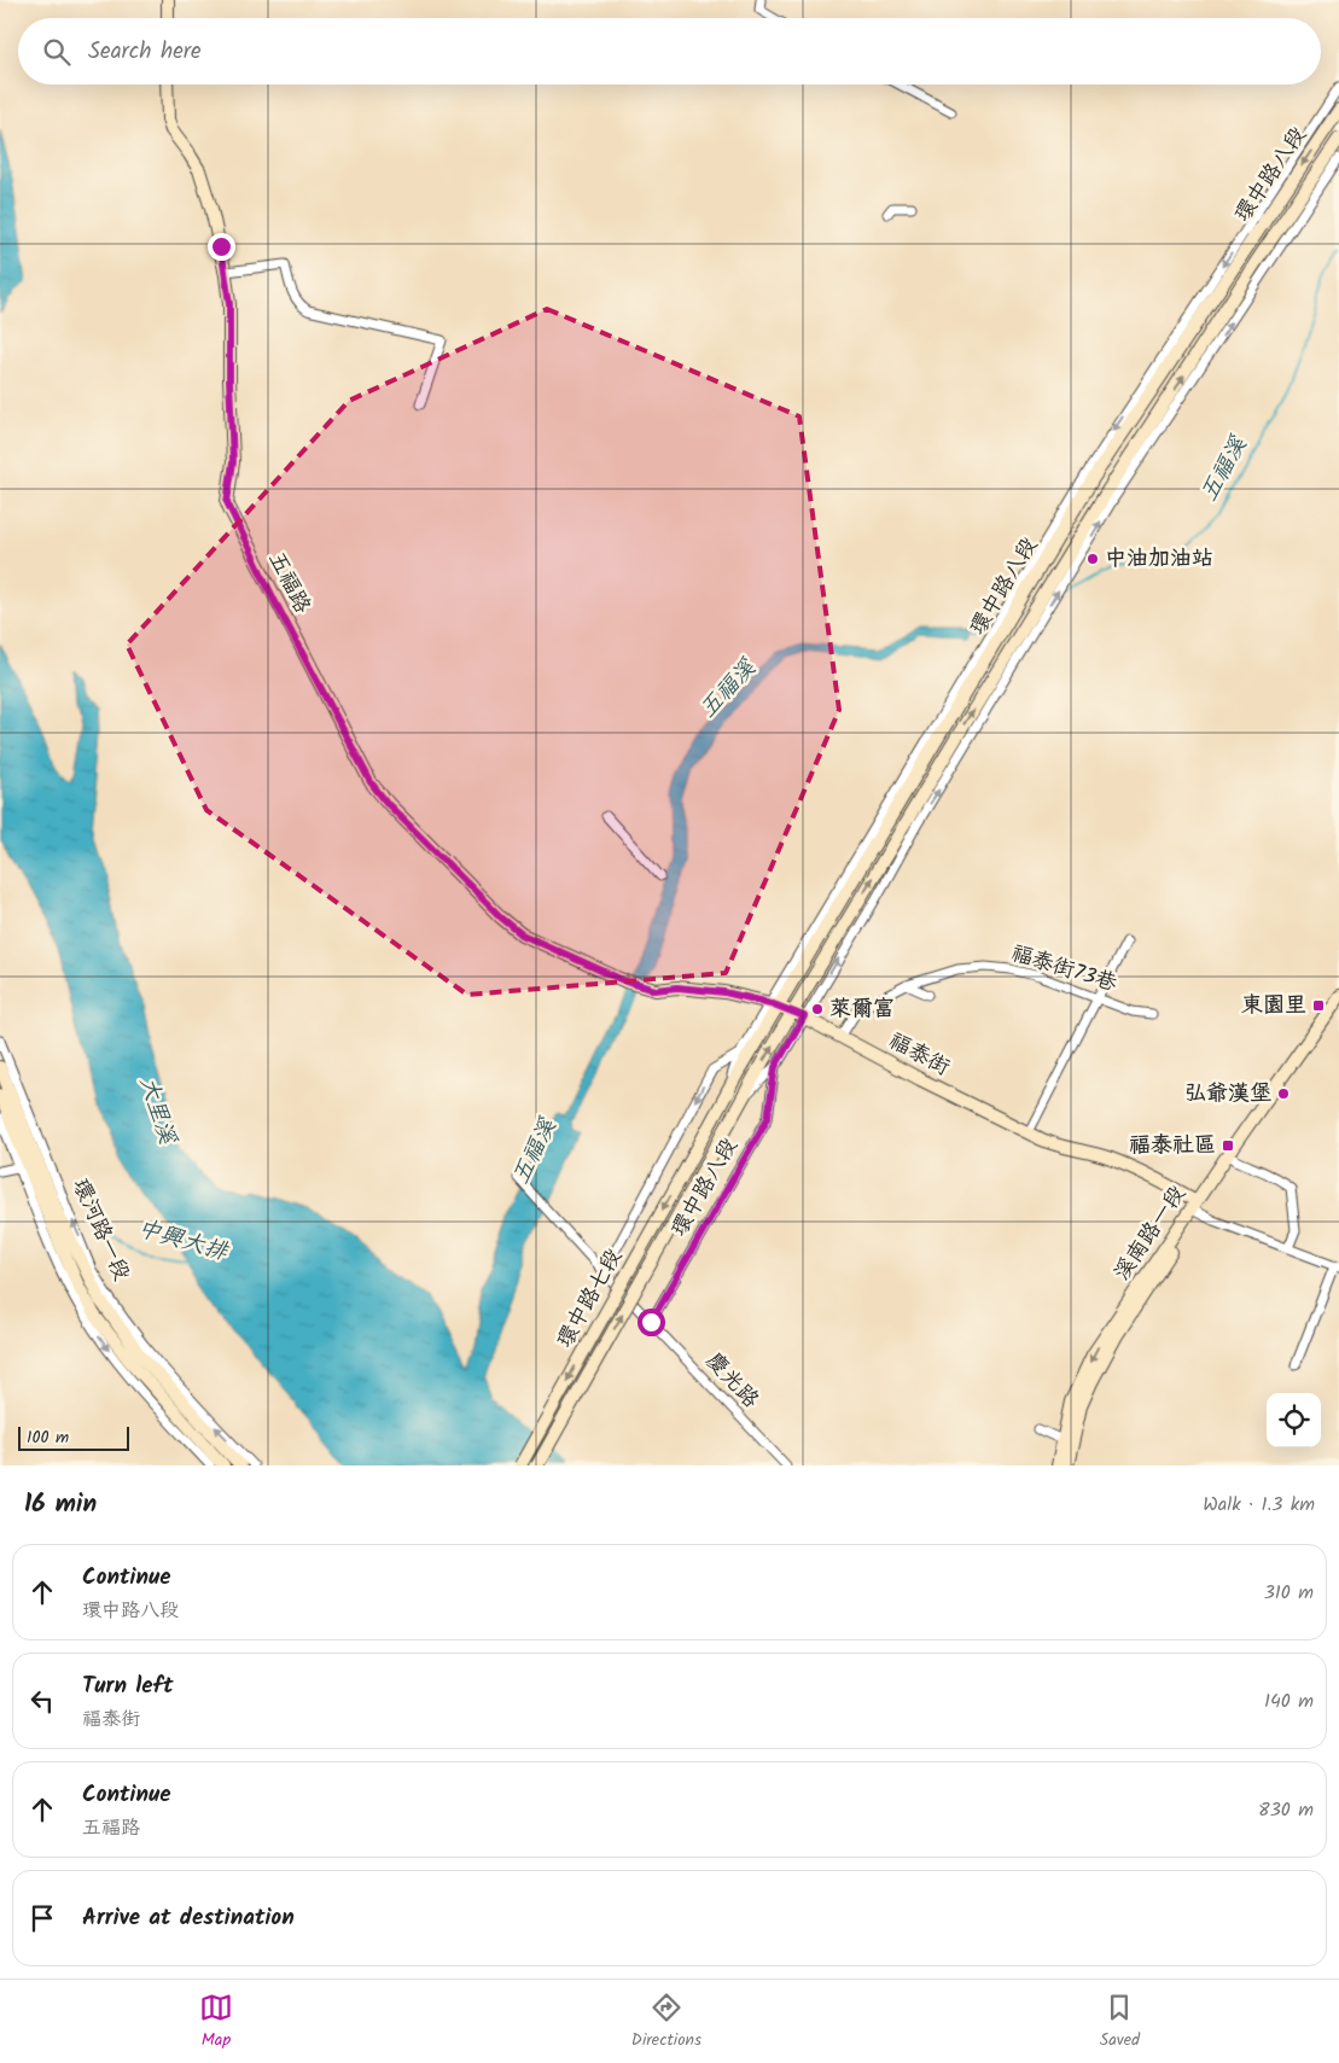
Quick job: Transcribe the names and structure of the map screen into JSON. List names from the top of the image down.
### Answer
{
  "streets": {
    "street": [
      "環中路八段",
      "五福路",
      "福泰街73巷",
      "福泰街",
      "環河路一段",
      "溪南路一段",
      "環中路七段",
      "慶光路"
    ]
  },
  "crossings": [
    ["環中路八段", "福泰街"],
    ["環中路八段", "環中路七段"],
    ["環中路八段", "慶光路"],
    ["五福路", "福泰街"],
    ["福泰街73巷", "福泰街"],
    ["福泰街", "溪南路一段"]
  ],
  "water": ["五福溪", "大里溪", "中興大排"],
  "places": {
    "other": ["中油加油站", "萊爾富", "弘爺漢堡"],
    "transit": ["東園里", "福泰社區"]
  },
  "scale_bar": "100 m",
  "page": {
    "search": "Search here",
    "scale": "100 m",
    "heading": ["16 min", "Walk · 1.3 km"],
    "list": [
      ["Continue", "環中路八段", "310 m"],
      ["Turn left", "福泰街", "140 m"],
      ["Continue", "五福路", "830 m"],
      "Arrive at destination"
    ],
    "nav": ["Map", "Directions", "Saved"]
  }
}
